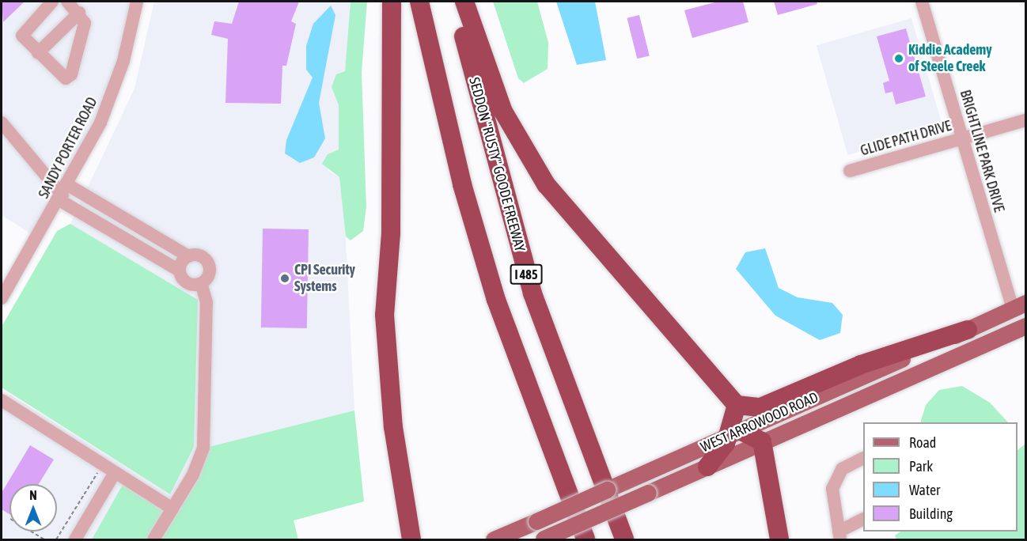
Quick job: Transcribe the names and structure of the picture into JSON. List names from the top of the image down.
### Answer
{
  "streets": {
    "highway": ["SEDDON \"RUSTY\" GOODE FREEWAY", "I 485"],
    "main road": ["WEST ARROWOOD ROAD"],
    "street": ["GLIDE PATH DRIVE", "SANDY PORTER ROAD", "BRIGHTLINE PARK DRIVE"]
  },
  "crossings": [
    ["GLIDE PATH DRIVE", "BRIGHTLINE PARK DRIVE"],
    ["BRIGHTLINE PARK DRIVE", "WEST ARROWOOD ROAD"]
  ],
  "places": ["Kiddie Academy of Steele Creek", "CPI Security Systems"],
  "legend": [
    "Road",
    "Park",
    "Water",
    "Building"
  ],
  "north": "top"
}
